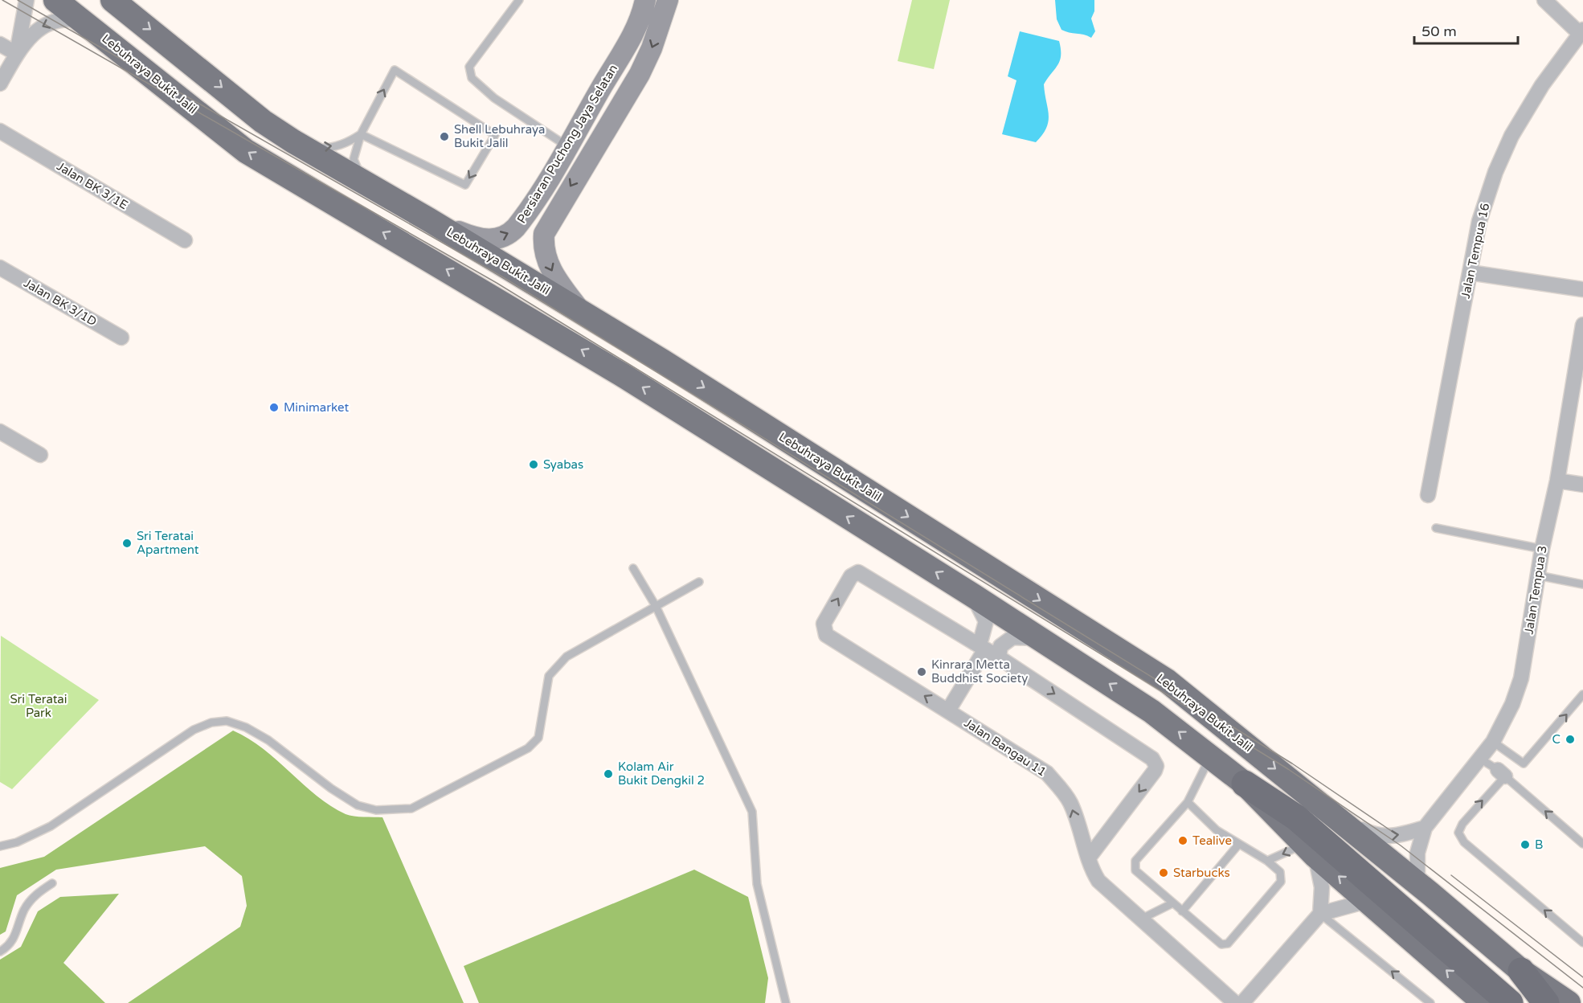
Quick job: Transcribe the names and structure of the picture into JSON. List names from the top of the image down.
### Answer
{
  "streets": {
    "highway": ["Lebuhraya Bukit Jalil"],
    "main road": ["Persiaran Puchong Jaya Selatan"],
    "street": [
      "Jalan BK 3/1E",
      "Jalan Tempua 16",
      "Jalan BK 3/1D",
      "Jalan Tempua 3",
      "Jalan Bangau 11"
    ]
  },
  "crossings": [
    ["Lebuhraya Bukit Jalil", "Persiaran Puchong Jaya Selatan"],
    ["Lebuhraya Bukit Jalil", "Jalan Tempua 3"]
  ],
  "parks": ["Sri Teratai Park"],
  "places": [
    "Shell Lebuhraya Bukit Jalil",
    "Minimarket",
    "Syabas",
    "Sri Teratai Apartment",
    "Kinrara Metta Buddhist Society",
    "C",
    "Kolam Air Bukit Dengkil 2",
    "Tealive",
    "B",
    "Starbucks"
  ],
  "scale_bar": "50 m"
}
